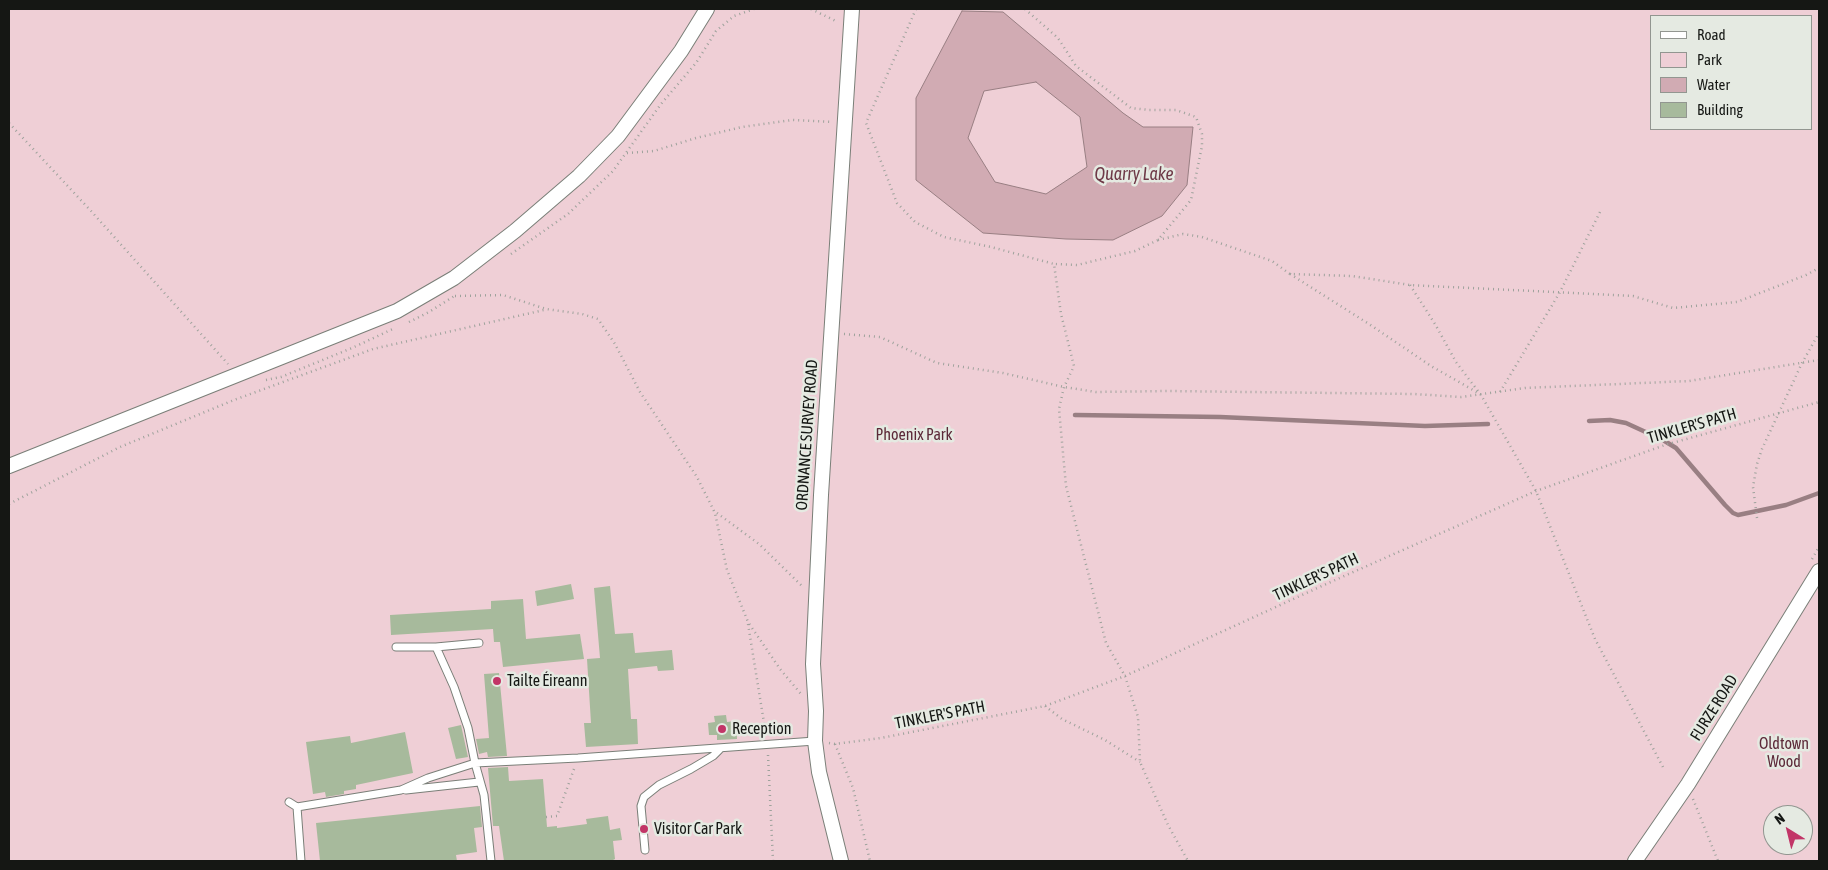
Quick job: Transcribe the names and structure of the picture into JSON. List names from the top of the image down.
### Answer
{
  "streets": {
    "street": ["ORDNANCE SURVEY ROAD", "FURZE ROAD"],
    "path": ["TINKLER'S PATH"]
  },
  "crossings": [
    ["TINKLER'S PATH", "ORDNANCE SURVEY ROAD"]
  ],
  "water": ["Quarry Lake"],
  "parks": ["Phoenix Park", "Oldtown Wood"],
  "places": ["Tailte Éireann", "Reception", "Visitor Car Park"],
  "legend": [
    "Road",
    "Park",
    "Water",
    "Building"
  ],
  "north": "top left"
}
